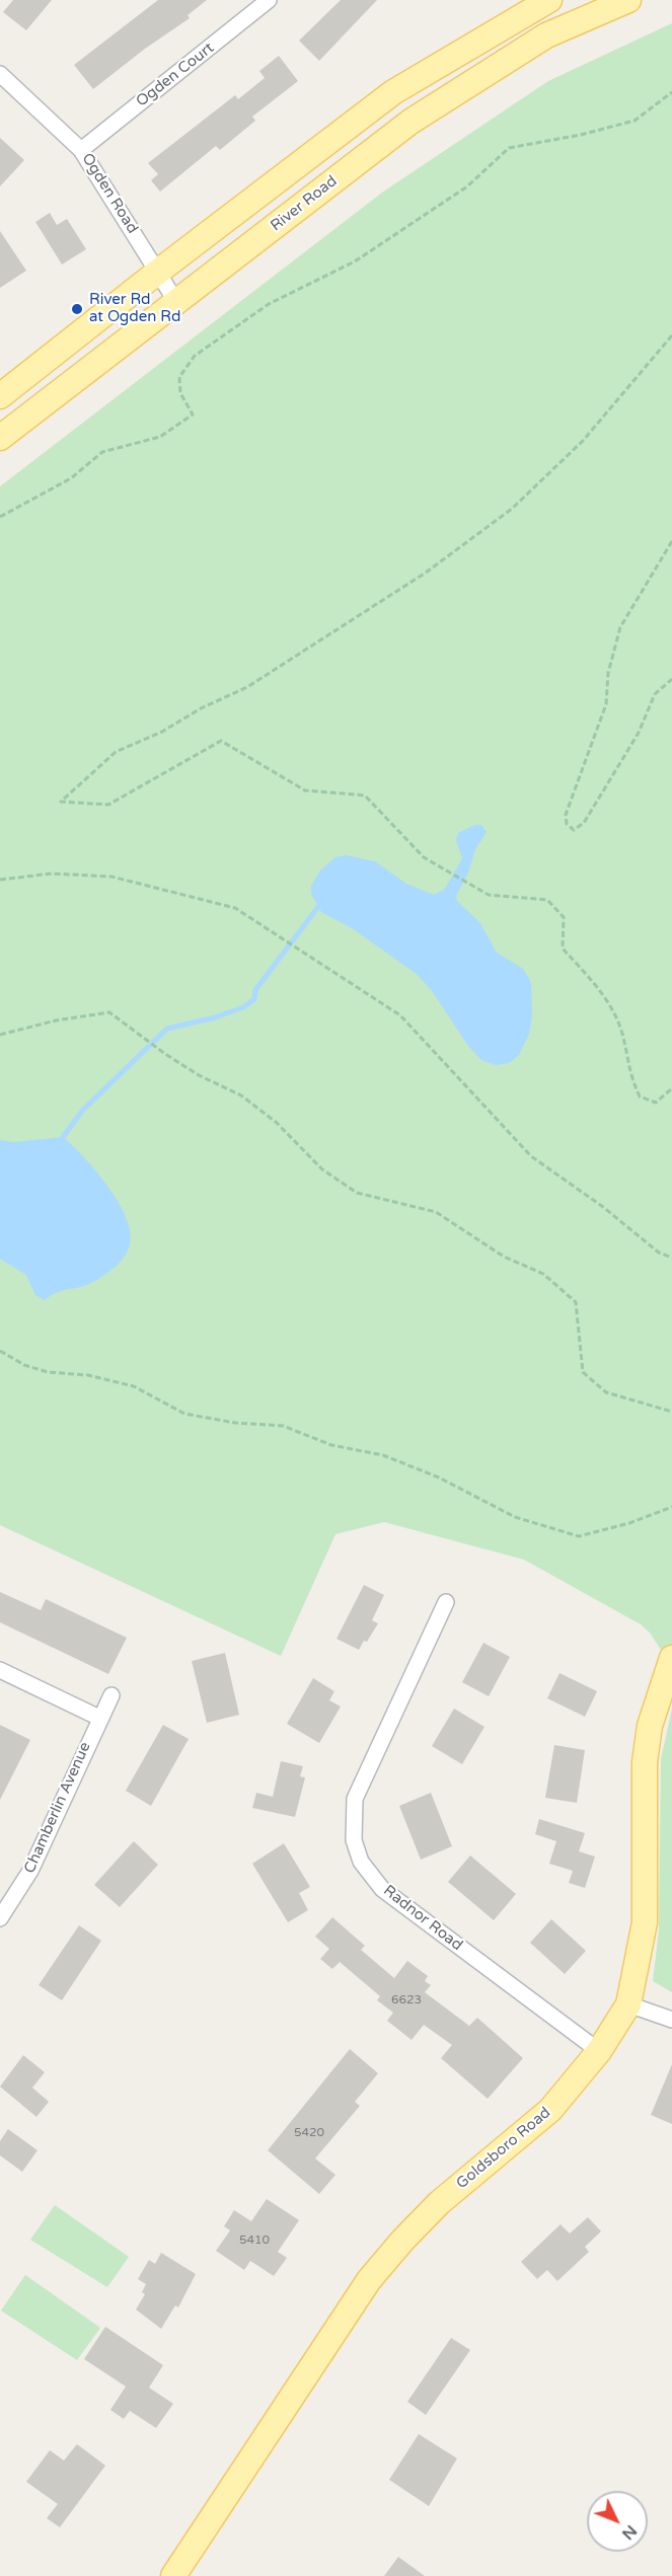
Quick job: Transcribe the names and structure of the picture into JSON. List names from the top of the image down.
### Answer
{
  "streets": {
    "main road": ["River Road", "Goldsboro Road"],
    "street": [
      "Ogden Court",
      "Ogden Road",
      "Chamberlin Avenue",
      "Radnor Road"
    ]
  },
  "crossings": [
    ["Ogden Court", "Ogden Road"],
    ["Ogden Road", "River Road"],
    ["Radnor Road", "Goldsboro Road"]
  ],
  "places": ["River Rd at Ogden Rd"],
  "house_numbers": ["6623", "5420", "5410"],
  "north": "bottom right"
}
